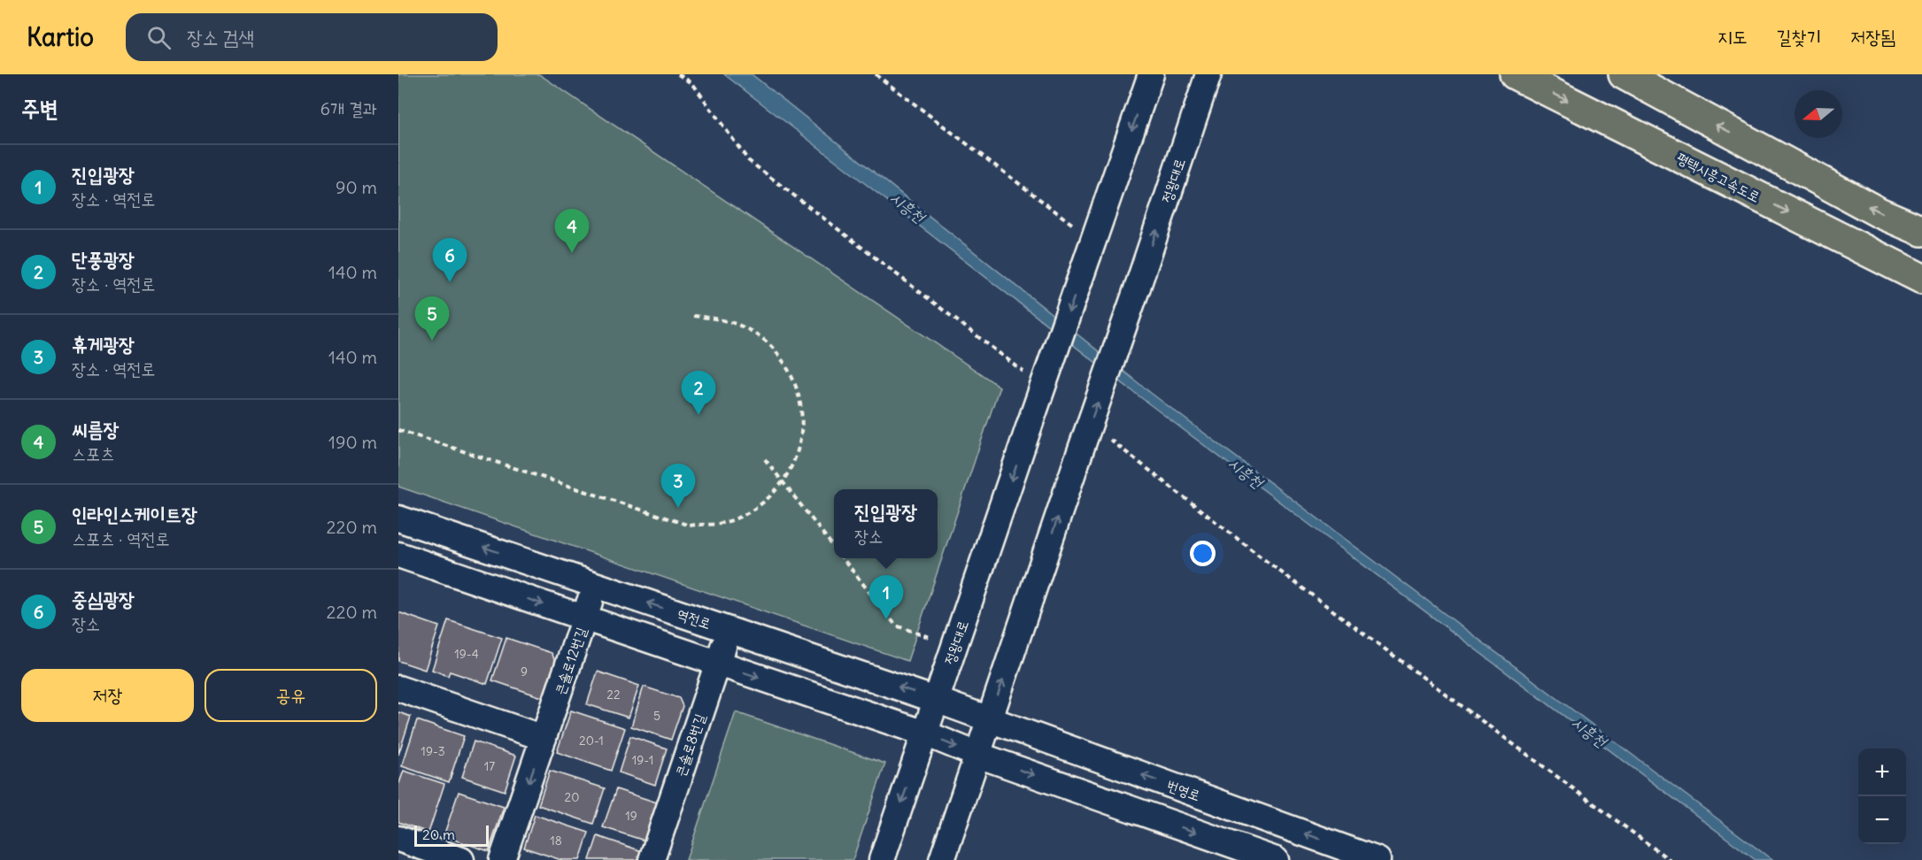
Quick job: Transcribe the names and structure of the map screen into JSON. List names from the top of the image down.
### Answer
{
  "streets": {
    "highway": ["평택시흥고속도로"],
    "street": [
      "정왕대로",
      "역전로",
      "큰솔로12번길",
      "큰솔로8번길",
      "번영로"
    ]
  },
  "crossings": [
    ["정왕대로", "역전로"],
    ["정왕대로", "번영로"],
    ["역전로", "큰솔로12번길"],
    ["역전로", "큰솔로8번길"],
    ["역전로", "번영로"]
  ],
  "one_way": ["큰솔로12번길"],
  "water": ["시흥천"],
  "house_numbers": [
    "19-4",
    "9",
    "22",
    "5",
    "20-1",
    "19-3",
    "19-1",
    "17",
    "20",
    "19",
    "18"
  ],
  "scale_bar": "20 m",
  "north": "left",
  "page": {
    "header": "Kartio",
    "search": "장소 검색",
    "nav": ["지도", "길찾기", "저장됨"],
    "heading": ["주변", "6개 결과"],
    "list": [
      {
        "mark": "1",
        "name": "진입광장",
        "note": "장소 · 역전로",
        "value": "90 m"
      },
      {
        "mark": "2",
        "name": "단풍광장",
        "note": "장소 · 역전로",
        "value": "140 m"
      },
      {
        "mark": "3",
        "name": "휴게광장",
        "note": "장소 · 역전로",
        "value": "140 m"
      },
      {
        "mark": "4",
        "name": "씨름장",
        "note": "스포츠",
        "value": "190 m"
      },
      {
        "mark": "5",
        "name": "인라인스케이트장",
        "note": "스포츠 · 역전로",
        "value": "220 m"
      },
      {
        "mark": "6",
        "name": "중심광장",
        "note": "장소",
        "value": "220 m"
      }
    ],
    "pins": [
      "4",
      "6",
      "5",
      "2",
      "3",
      "1"
    ],
    "popup": ["진입광장", "장소"],
    "buttons": ["저장", "공유"],
    "map_buttons": ["+", "−"],
    "scale": "20 m"
  }
}
